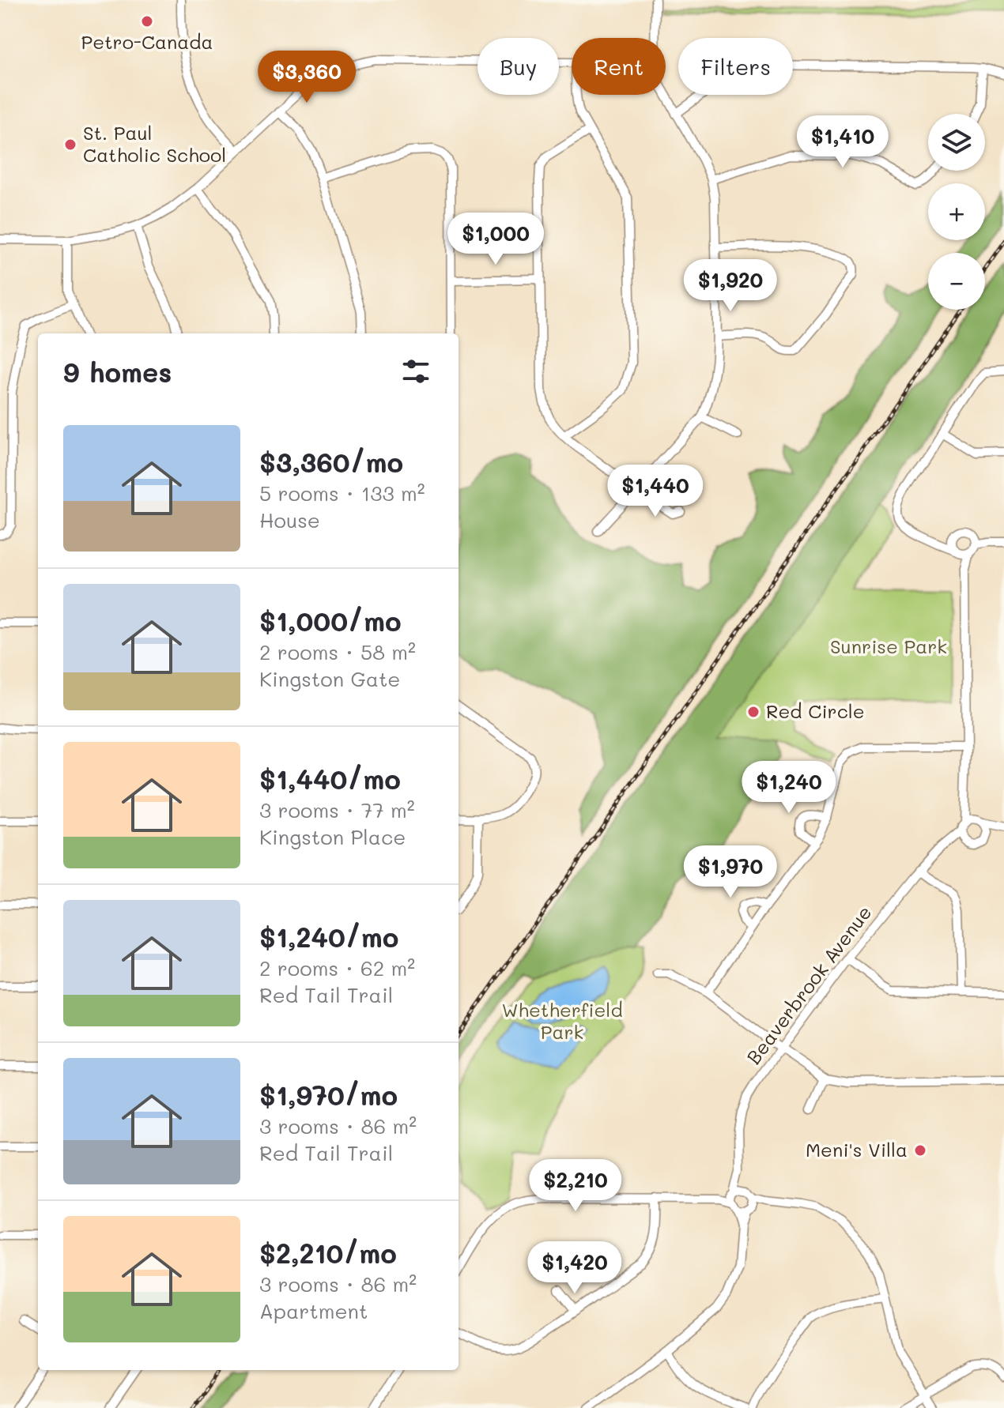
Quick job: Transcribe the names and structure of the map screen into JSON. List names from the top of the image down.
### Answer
{
  "streets": {
    "street": ["Beaverbrook Avenue"]
  },
  "parks": ["Sunrise Park", "Whetherfield Park"],
  "places": [
    "Petro-Canada",
    "St. Paul Catholic School",
    "Red Circle",
    "Meni's Villa"
  ],
  "page": {
    "chip": ["Buy", "Rent", "Filters"],
    "price": [
      "$3,360",
      "$1,410",
      "$1,000",
      "$1,920",
      "$1,440",
      "$1,240",
      "$1,970",
      "$2,210",
      "$1,420"
    ],
    "map_buttons": ["+", "−"],
    "heading": "9 homes",
    "list": [
      {
        "name": "$3,360/mo",
        "note": "5 rooms · 133 m² · House"
      },
      {
        "name": "$1,000/mo",
        "note": "2 rooms · 58 m² · Kingston Gate"
      },
      {
        "name": "$1,440/mo",
        "note": "3 rooms · 77 m² · Kingston Place"
      },
      {
        "name": "$1,240/mo",
        "note": "2 rooms · 62 m² · Red Tail Trail"
      },
      {
        "name": "$1,970/mo",
        "note": "3 rooms · 86 m² · Red Tail Trail"
      },
      {
        "name": "$2,210/mo",
        "note": "3 rooms · 86 m² · Apartment"
      }
    ]
  }
}
